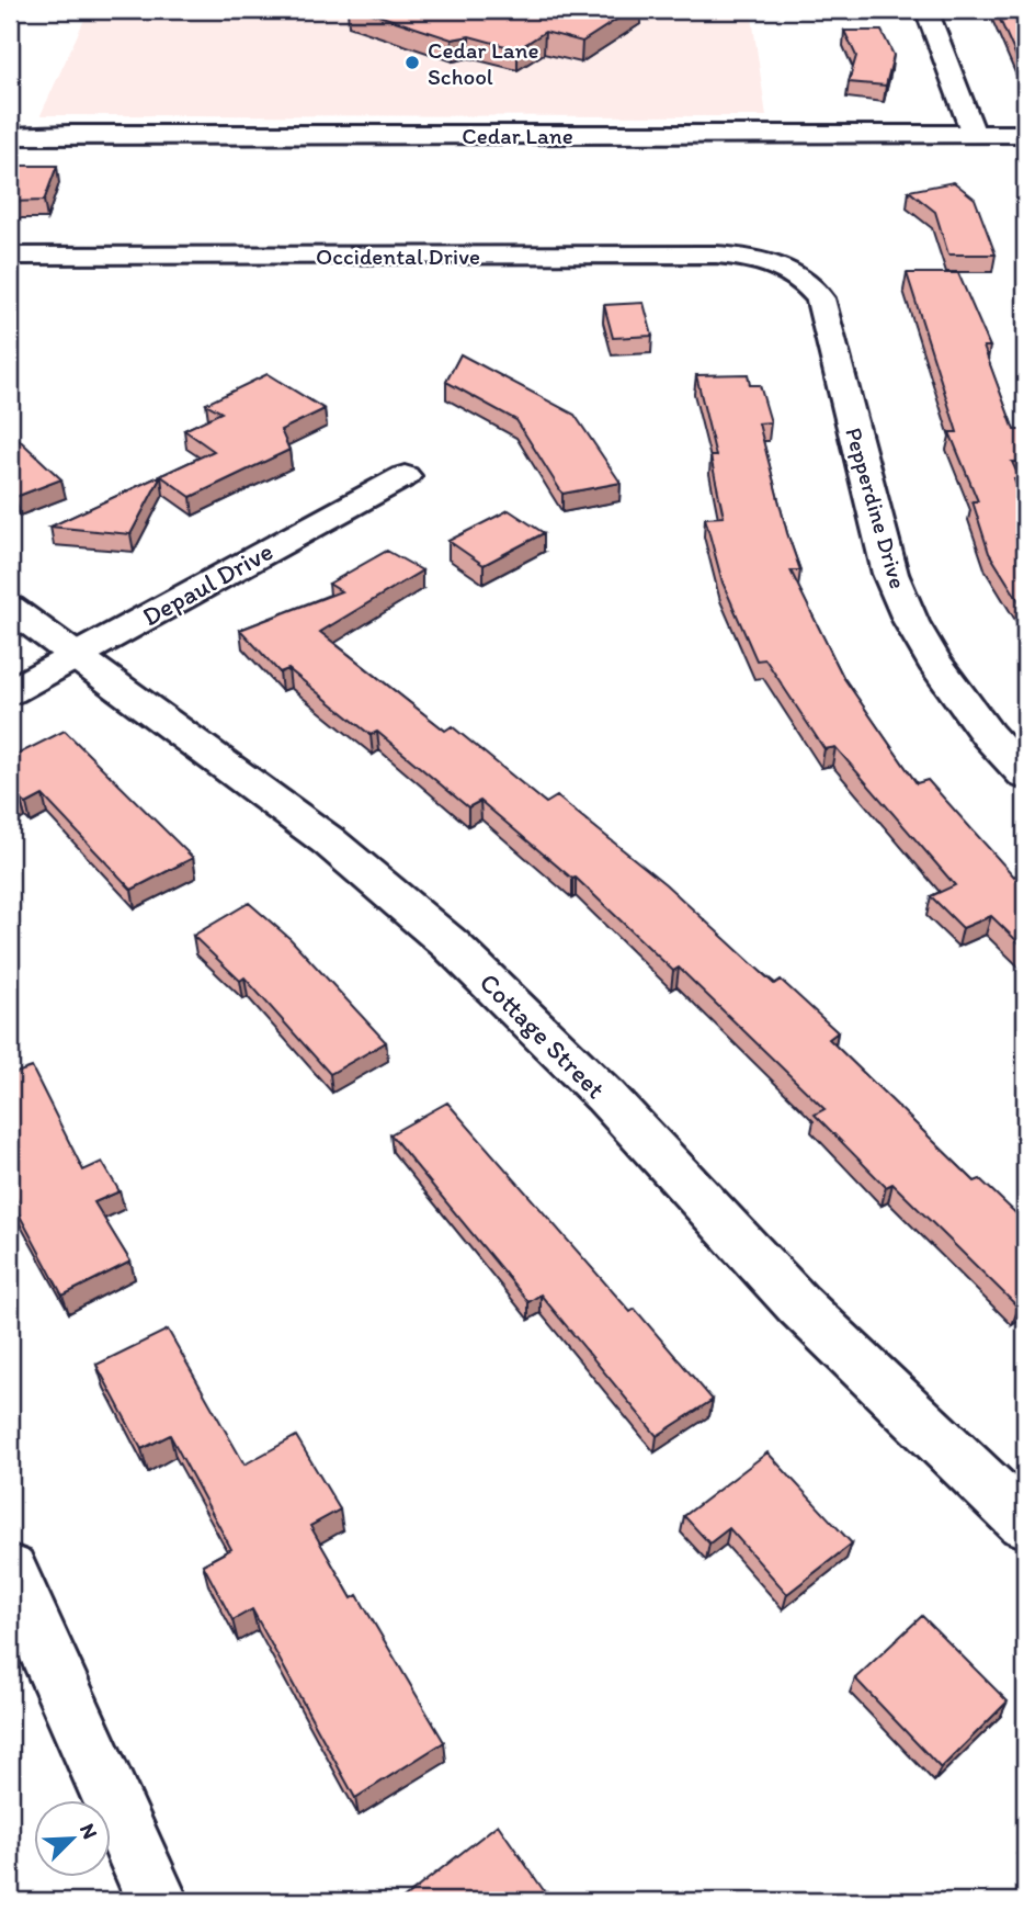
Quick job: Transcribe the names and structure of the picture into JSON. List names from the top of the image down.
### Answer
{
  "streets": {
    "street": [
      "Cedar Lane",
      "Occidental Drive",
      "Pepperdine Drive",
      "Depaul Drive",
      "Cottage Street"
    ]
  },
  "crossings": [
    ["Occidental Drive", "Pepperdine Drive"],
    ["Depaul Drive", "Cottage Street"]
  ],
  "places": ["Cedar Lane School"],
  "north": "top right"
}
